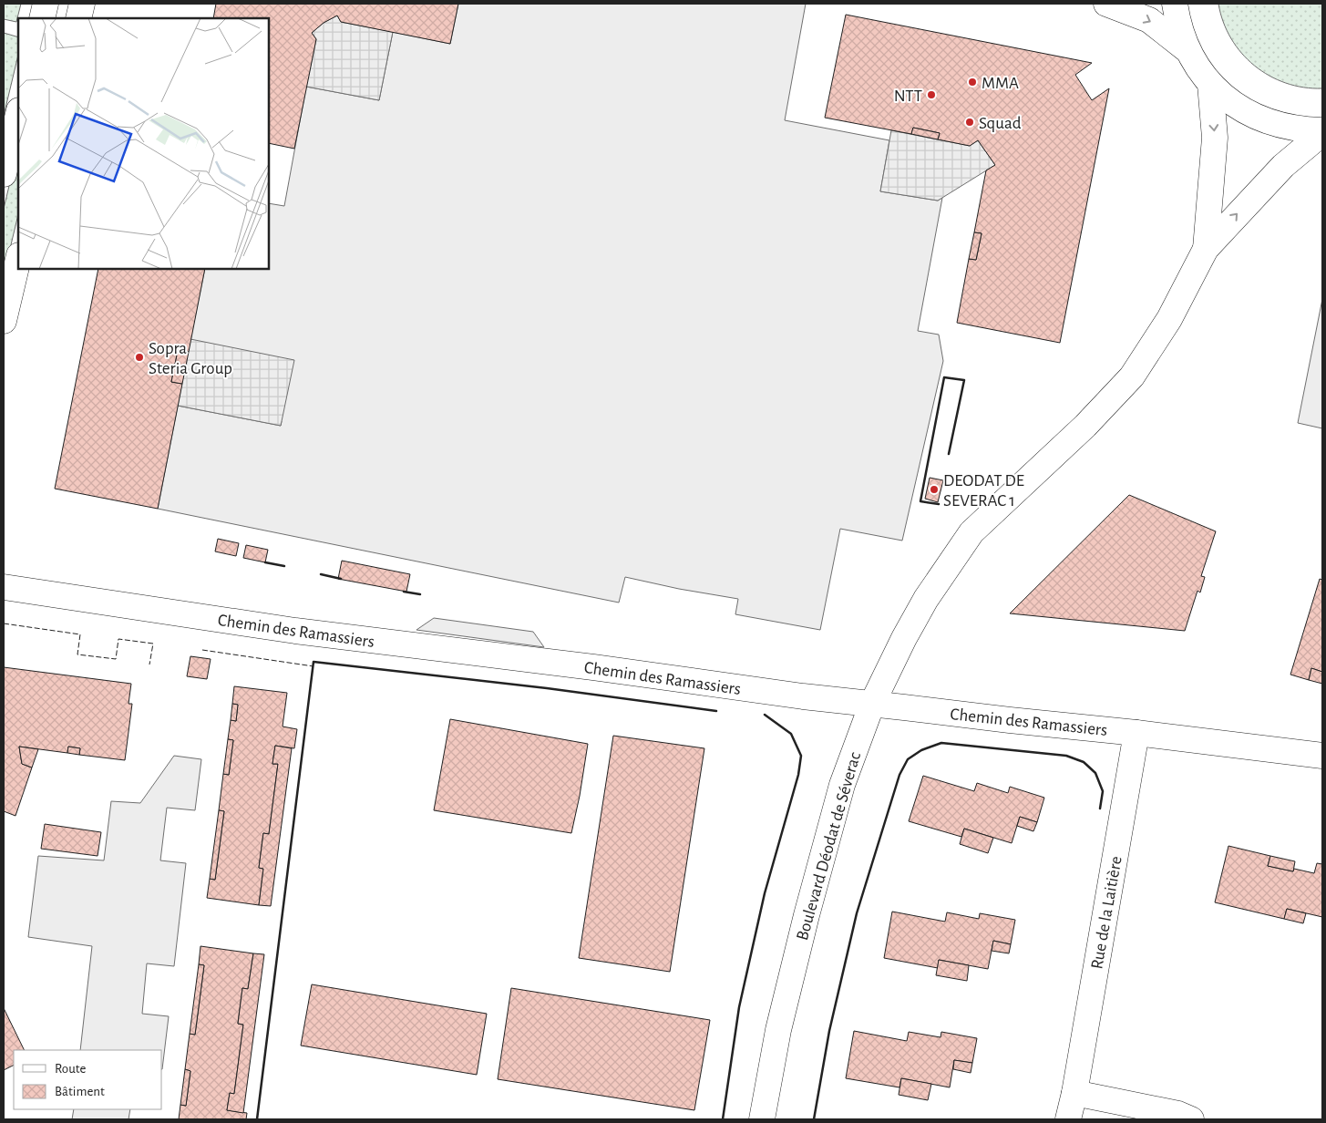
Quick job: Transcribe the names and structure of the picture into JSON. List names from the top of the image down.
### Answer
{
  "streets": {
    "street": ["Chemin des Ramassiers", "Boulevard Déodat de Séverac", "Rue de la Laitière"]
  },
  "crossings": [
    ["Chemin des Ramassiers", "Boulevard Déodat de Séverac"],
    ["Chemin des Ramassiers", "Rue de la Laitière"]
  ],
  "places": [
    "MMA",
    "NTT",
    "Squad",
    "Sopra Steria Group",
    "DEODAT DE SEVERAC 1"
  ],
  "legend": ["Route", "Bâtiment"]
}
